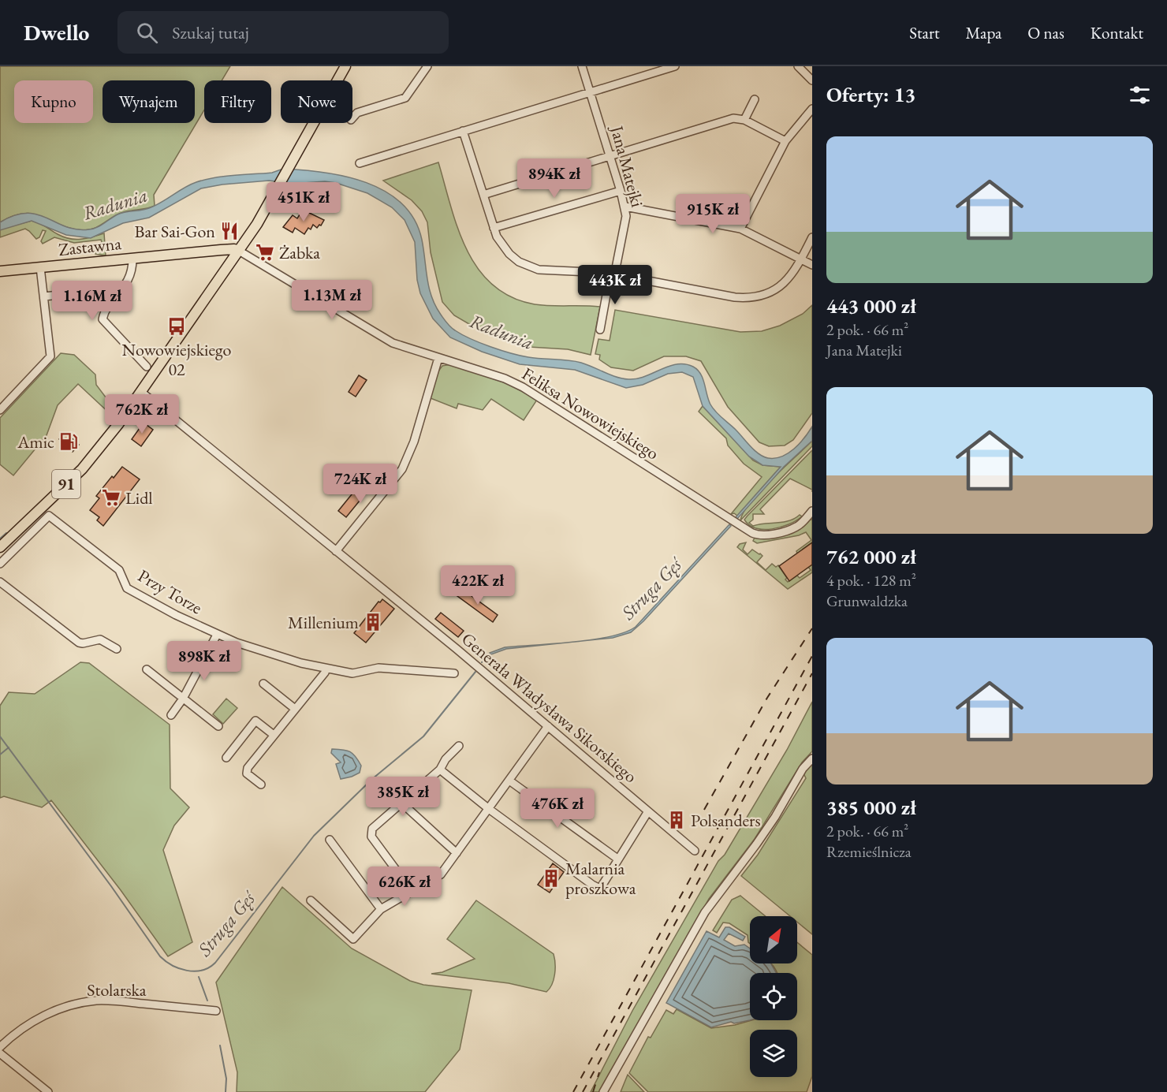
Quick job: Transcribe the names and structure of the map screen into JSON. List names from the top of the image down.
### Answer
{
  "streets": {
    "main road": ["Zastawna", "91"],
    "street": [
      "Jana Matejki",
      "Feliksa Nowowiejskiego",
      "Przy Torze",
      "Generała Władysława Sikorskiego",
      "Stolarska"
    ]
  },
  "crossings": [
    ["Zastawna", "Feliksa Nowowiejskiego"],
    ["Zastawna", "91"],
    ["Feliksa Nowowiejskiego", "91"],
    ["91", "Generała Władysława Sikorskiego"]
  ],
  "water": ["Radunia", "Struga Gęś"],
  "places": {
    "restaurant": ["Bar Sai-Gon"],
    "supermarket": ["Żabka", "Lidl"],
    "bus stop": ["Nowowiejskiego 02"],
    "fuel station": ["Amic"],
    "building": ["Millenium", "Polsanders", "Malarnia proszkowa"]
  },
  "north": "top right",
  "page": {
    "header": "Dwello",
    "search": "Szukaj tutaj",
    "nav": [
      "Start",
      "Mapa",
      "O nas",
      "Kontakt"
    ],
    "heading": "Oferty: 13",
    "chip": [
      "Kupno",
      "Wynajem",
      "Filtry",
      "Nowe"
    ],
    "list": [
      {
        "name": "443 000 zł",
        "note": "2 pok. · 66 m² · Jana Matejki"
      },
      {
        "name": "762 000 zł",
        "note": "4 pok. · 128 m² · Grunwaldzka"
      },
      {
        "name": "385 000 zł",
        "note": "2 pok. · 66 m² · Rzemieślnicza"
      }
    ],
    "price": [
      "894K zł",
      "451K zł",
      "915K zł",
      "443K zł",
      "1.13M zł",
      "1.16M zł",
      "762K zł",
      "724K zł",
      "422K zł",
      "898K zł",
      "385K zł",
      "476K zł",
      "626K zł"
    ]
  }
}
